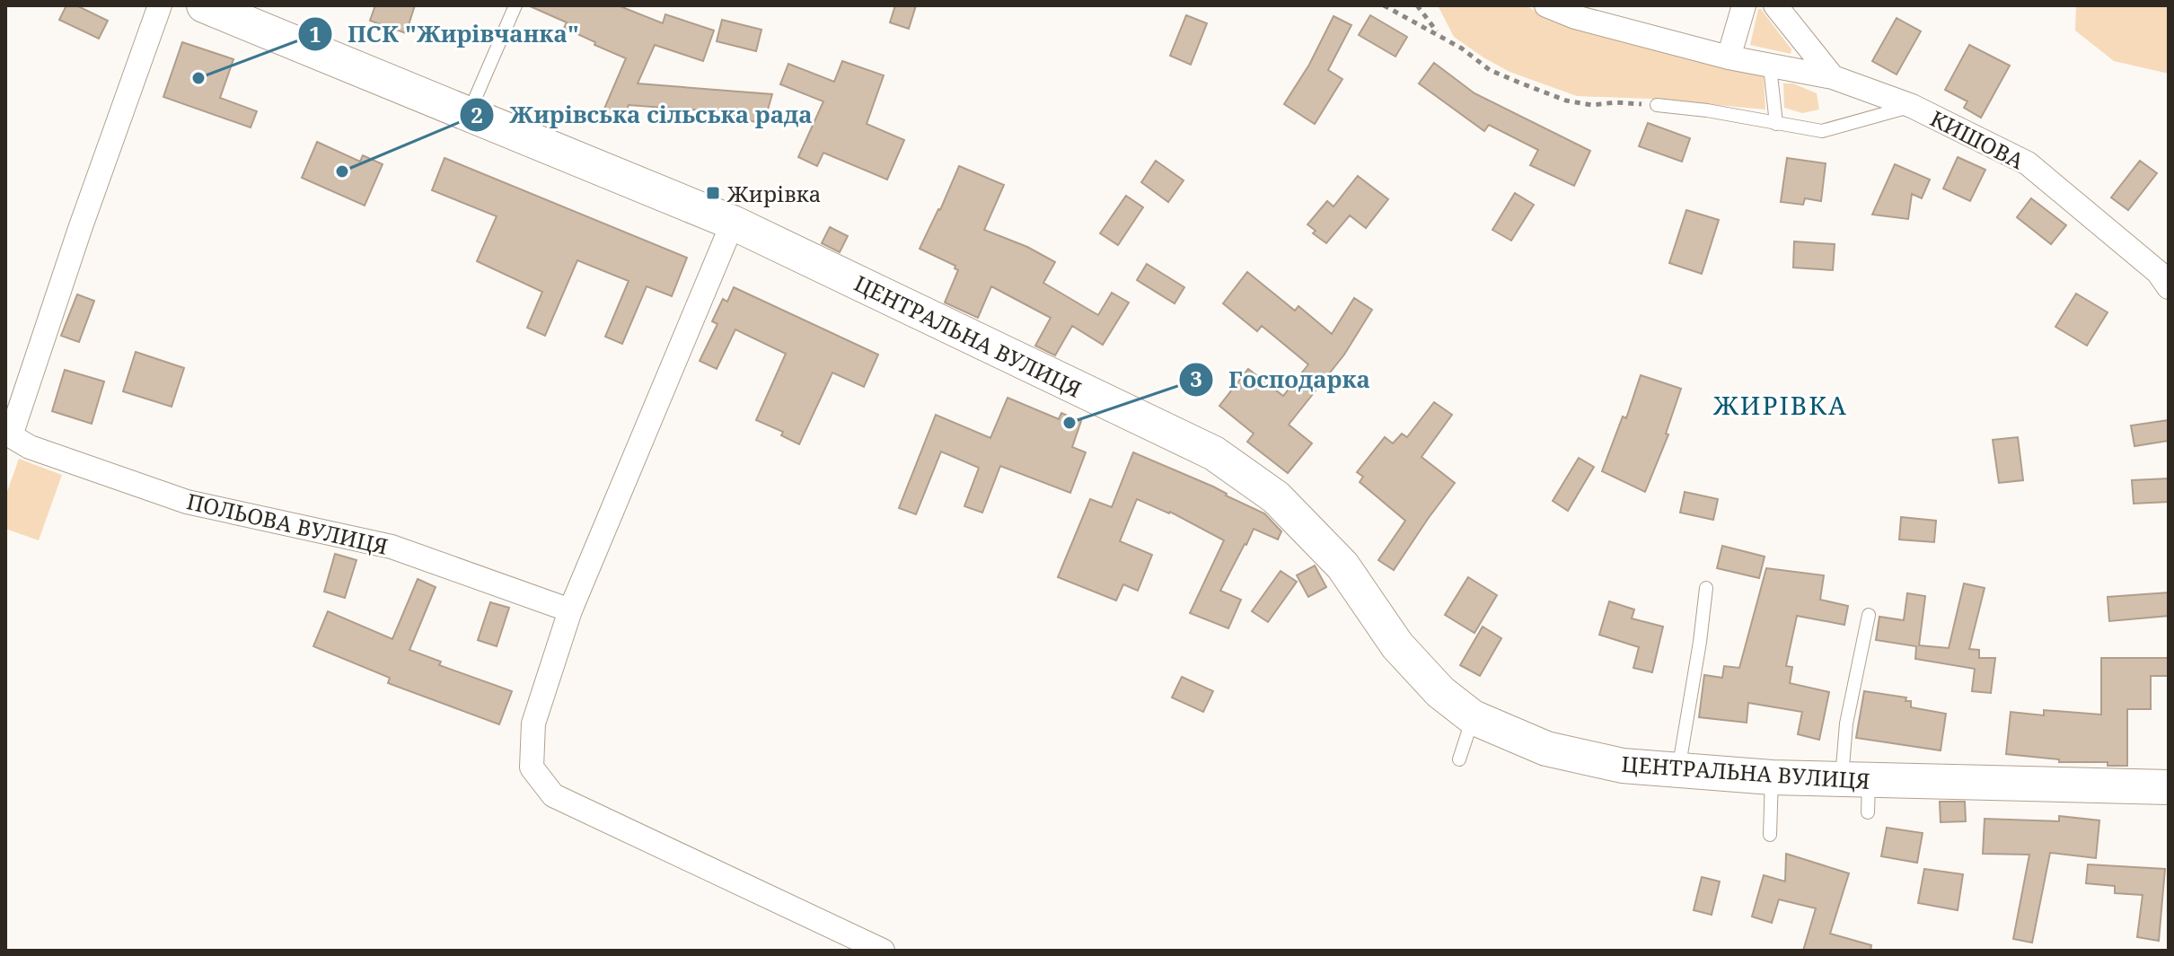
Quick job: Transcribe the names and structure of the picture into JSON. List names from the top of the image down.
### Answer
{
  "streets": {
    "street": ["КИШОВА", "ЦЕНТРАЛЬНА ВУЛИЦЯ", "ПОЛЬОВА ВУЛИЦЯ"]
  },
  "districts": ["ЖИРІВКА"],
  "places": {
    "other": ["ПСК \"Жирівчанка\"", "Жирівська сільська рада", "Господарка"],
    "transit": ["Жирівка"]
  }
}
